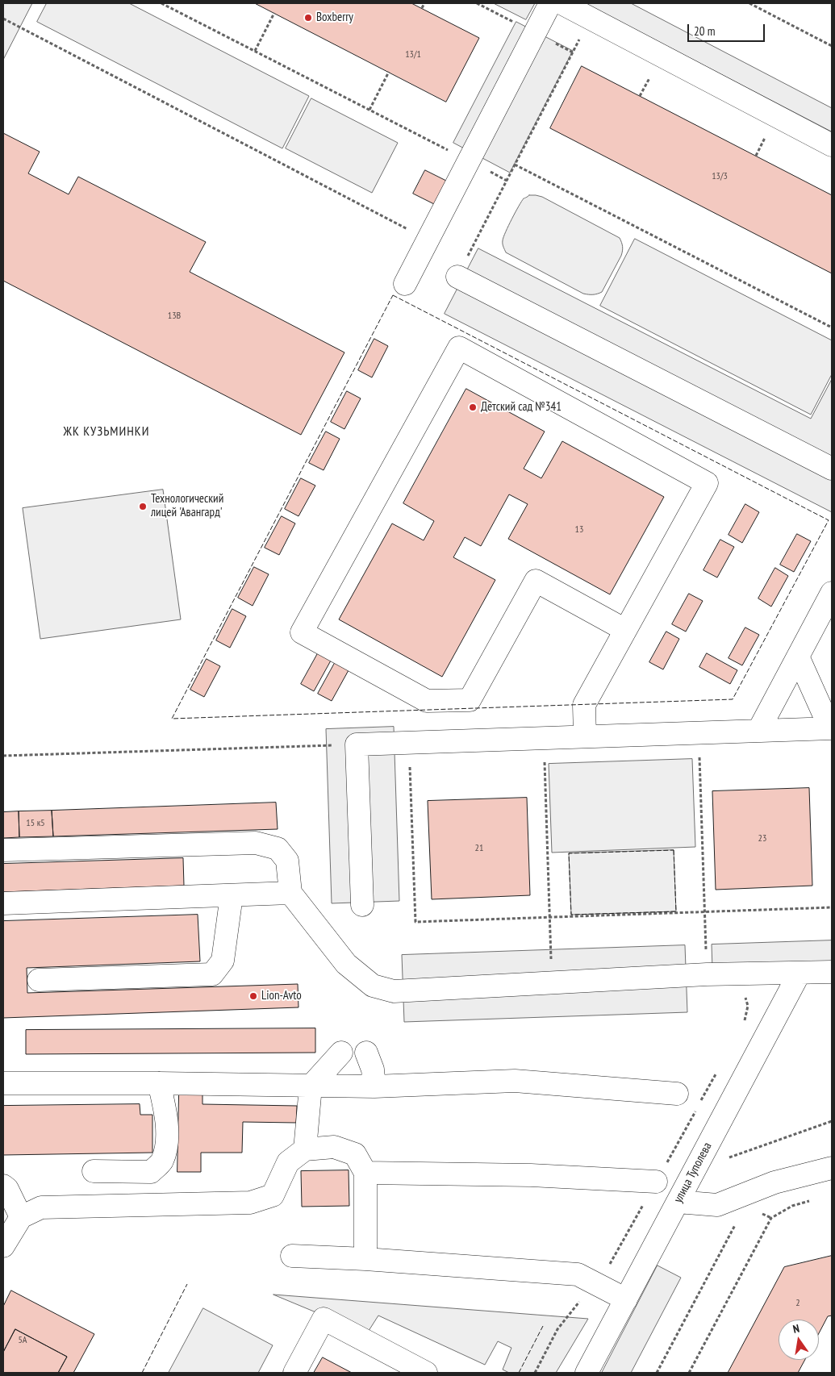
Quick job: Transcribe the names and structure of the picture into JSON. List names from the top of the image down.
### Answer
{
  "streets": {
    "street": ["улица Туполева"]
  },
  "districts": ["ЖК КУЗЬМИНКИ"],
  "places": [
    "Boxberry",
    "Детский сад №341",
    "Технологический лицей 'Авангард'",
    "Lion-Avto"
  ],
  "house_numbers": [
    "13/1",
    "13/3",
    "13В",
    "13",
    "15 к5",
    "23",
    "21",
    "2",
    "5А"
  ],
  "scale_bar": "20 m",
  "north": "top"
}
